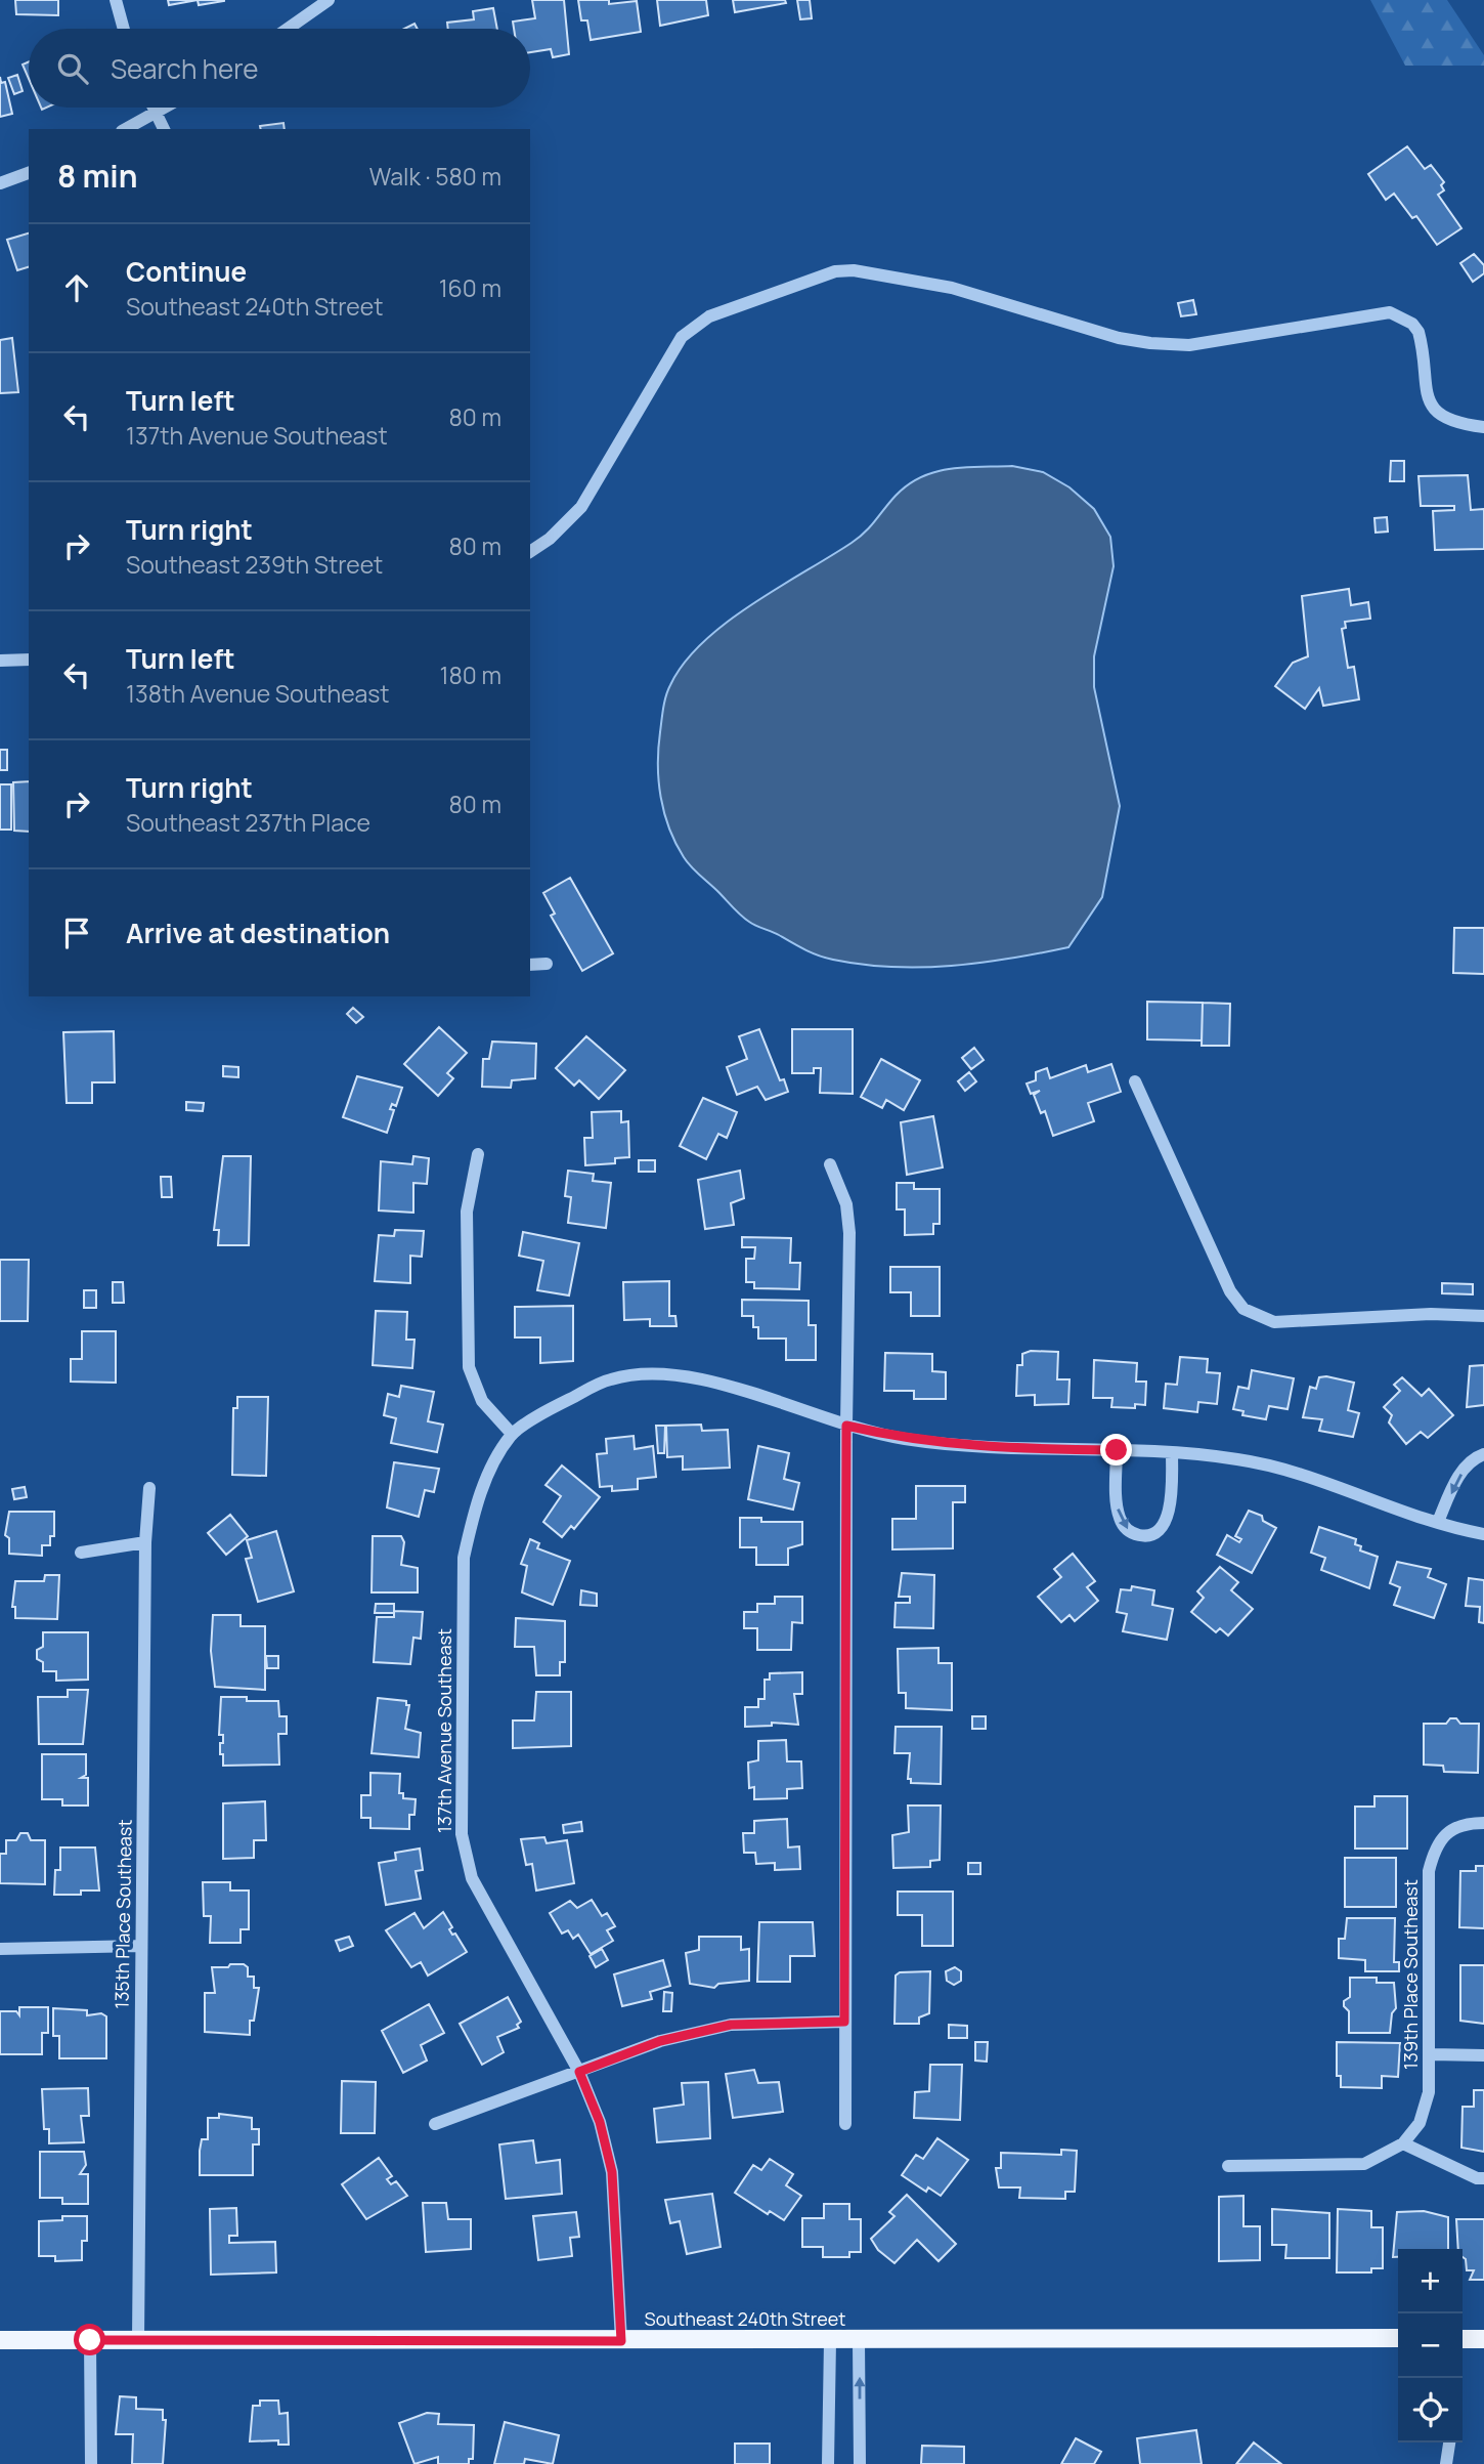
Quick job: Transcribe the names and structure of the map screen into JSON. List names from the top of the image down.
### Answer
{
  "streets": {
    "main road": ["Southeast 240th Street"],
    "street": ["137th Avenue Southeast", "135th Place Southeast", "139th Place Southeast"]
  },
  "crossings": [
    ["137th Avenue Southeast", "Southeast 240th Street"],
    ["135th Place Southeast", "Southeast 240th Street"]
  ],
  "page": {
    "search": "Search here",
    "heading": ["8 min", "Walk · 580 m"],
    "list": [
      ["Continue", "Southeast 240th Street", "160 m"],
      ["Turn left", "137th Avenue Southeast", "80 m"],
      ["Turn right", "Southeast 239th Street", "80 m"],
      ["Turn left", "138th Avenue Southeast", "180 m"],
      ["Turn right", "Southeast 237th Place", "80 m"],
      "Arrive at destination"
    ],
    "map_buttons": ["+", "−"]
  }
}
